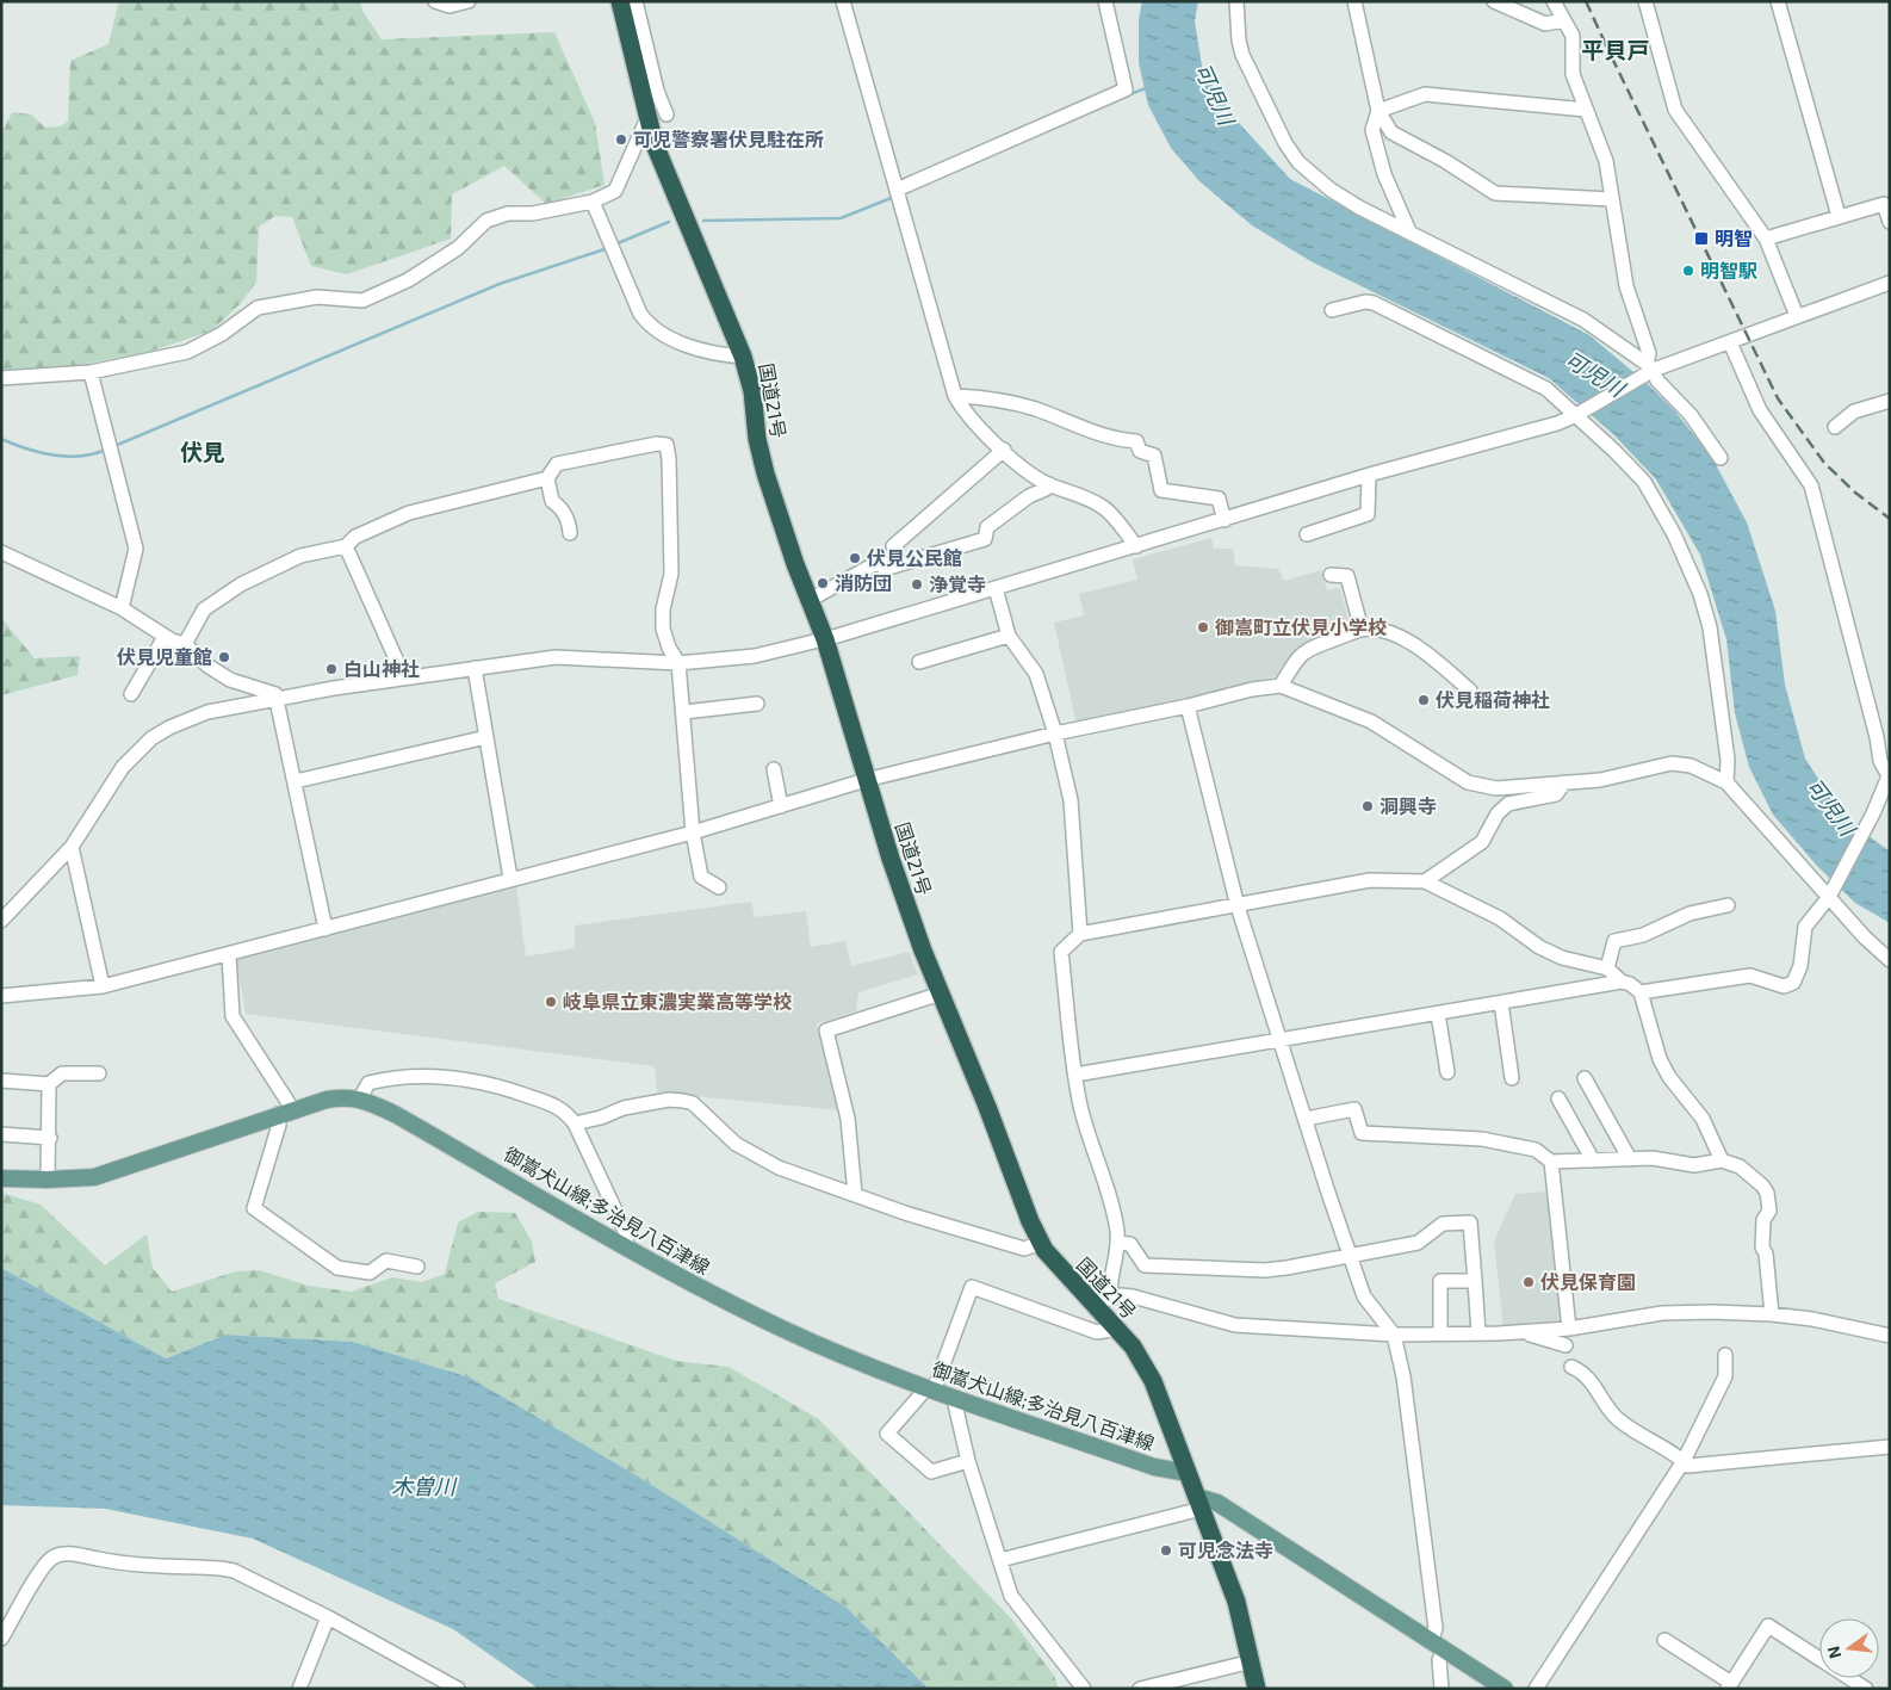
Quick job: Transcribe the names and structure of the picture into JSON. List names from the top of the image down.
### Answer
{
  "streets": {
    "highway": ["国道21号"],
    "main road": ["御嵩犬山線;多治見八百津線"]
  },
  "crossings": [
    ["国道21号", "御嵩犬山線;多治見八百津線"]
  ],
  "districts": ["平貝戸", "伏見"],
  "water": ["可児川", "木曽川"],
  "places": {
    "other": [
      "可児警察署伏見駐在所",
      "明智駅",
      "伏見公民館",
      "消防団",
      "浄覚寺",
      "御嵩町立伏見小学校",
      "伏見児童館",
      "白山神社",
      "伏見稲荷神社",
      "洞興寺",
      "岐阜県立東濃実業高等学校",
      "伏見保育園",
      "可児念法寺"
    ],
    "transit": ["明智"]
  },
  "north": "left"
}
